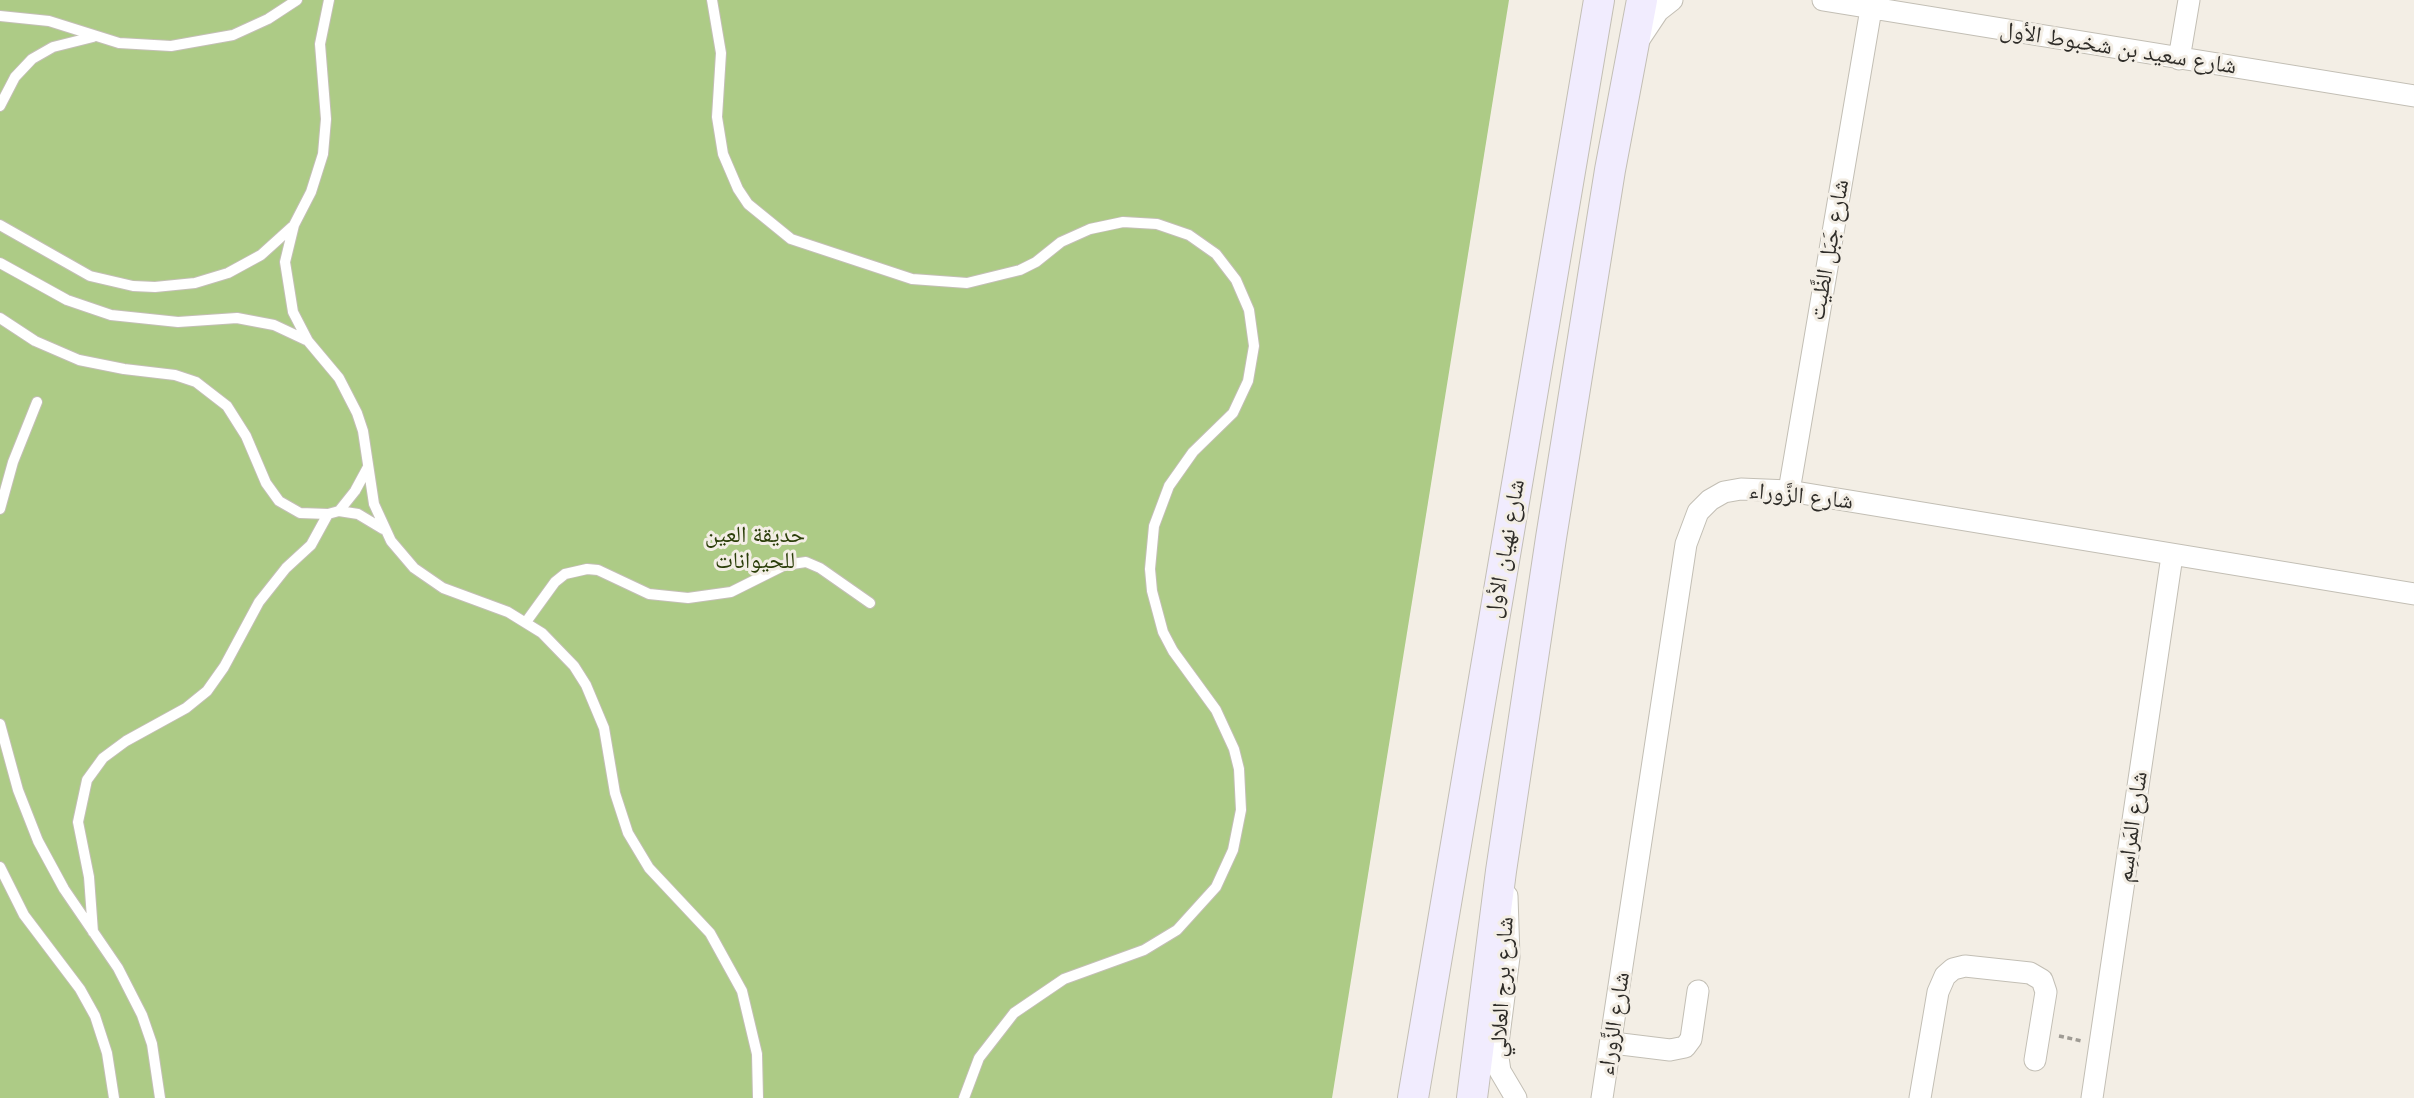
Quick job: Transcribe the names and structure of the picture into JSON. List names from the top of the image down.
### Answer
{
  "streets": {
    "main road": ["شارع نهيان الأول"],
    "street": [
      "شارع سعيد بن شخبوط الأول",
      "شارع جَبَل الظَّيت",
      "شارع الزَّوراء",
      "شارع المَراسِم",
      "شارع برج العلالي"
    ]
  },
  "crossings": [
    ["شارع سعيد بن شخبوط الأول", "شارع جَبَل الظَّيت"],
    ["شارع جَبَل الظَّيت", "شارع الزَّوراء"],
    ["شارع الزَّوراء", "شارع المَراسِم"],
    ["شارع نهيان الأول", "شارع برج العلالي"]
  ],
  "parks": ["حديقة العين للحيوانات"]
}
